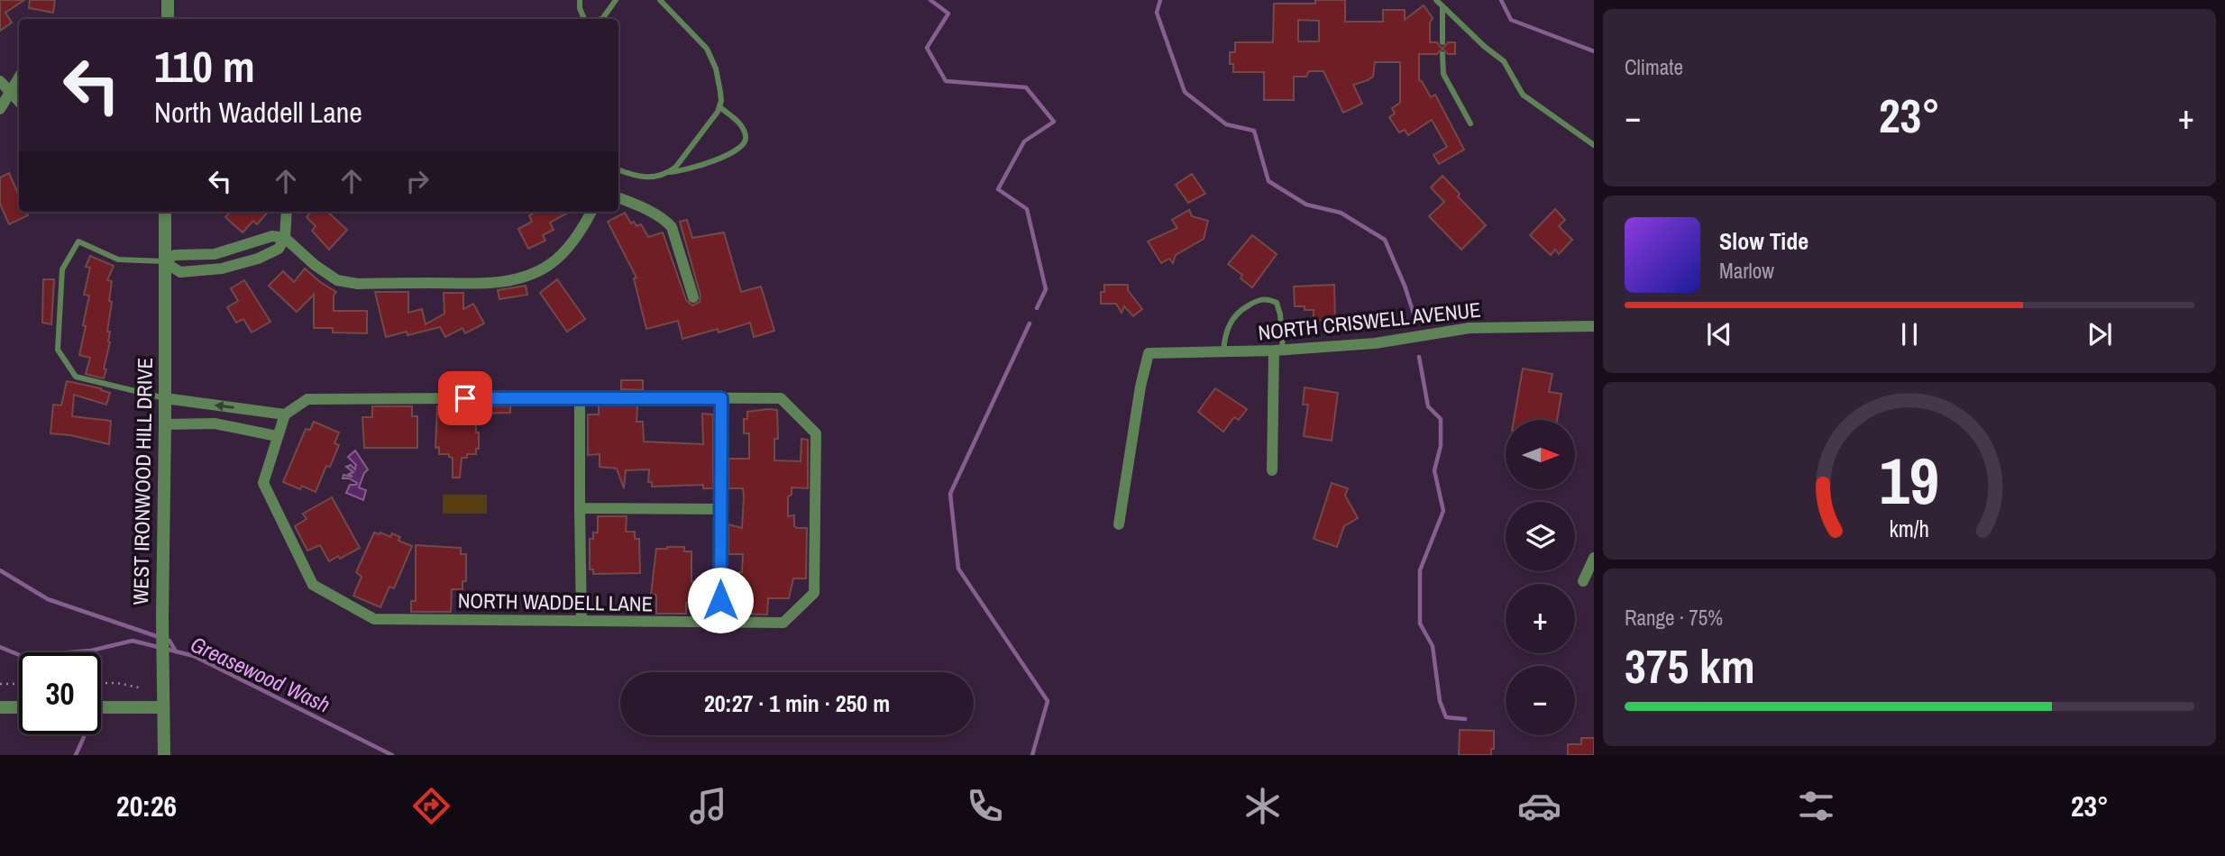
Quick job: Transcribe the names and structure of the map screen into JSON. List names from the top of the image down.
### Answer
{
  "streets": {
    "street": ["NORTH CRISWELL AVENUE", "WEST IRONWOOD HILL DRIVE", "NORTH WADDELL LANE"]
  },
  "water": ["Greasewood Wash"],
  "north": "right",
  "page": {
    "tile": [
      "Climate",
      ["Range · 75%", "375 km"]
    ],
    "turn": ["110 m", "North Waddell Lane"],
    "heat": ["−", "23°", "+"],
    "song": ["Slow Tide", "Marlow"],
    "map_buttons": ["+", "−"],
    "limit": "30",
    "trip": "20:27 · 1 min · 250 m",
    "tabs": ["20:26", "23°"],
    "gauge": ["19", "km/h"]
  }
}
